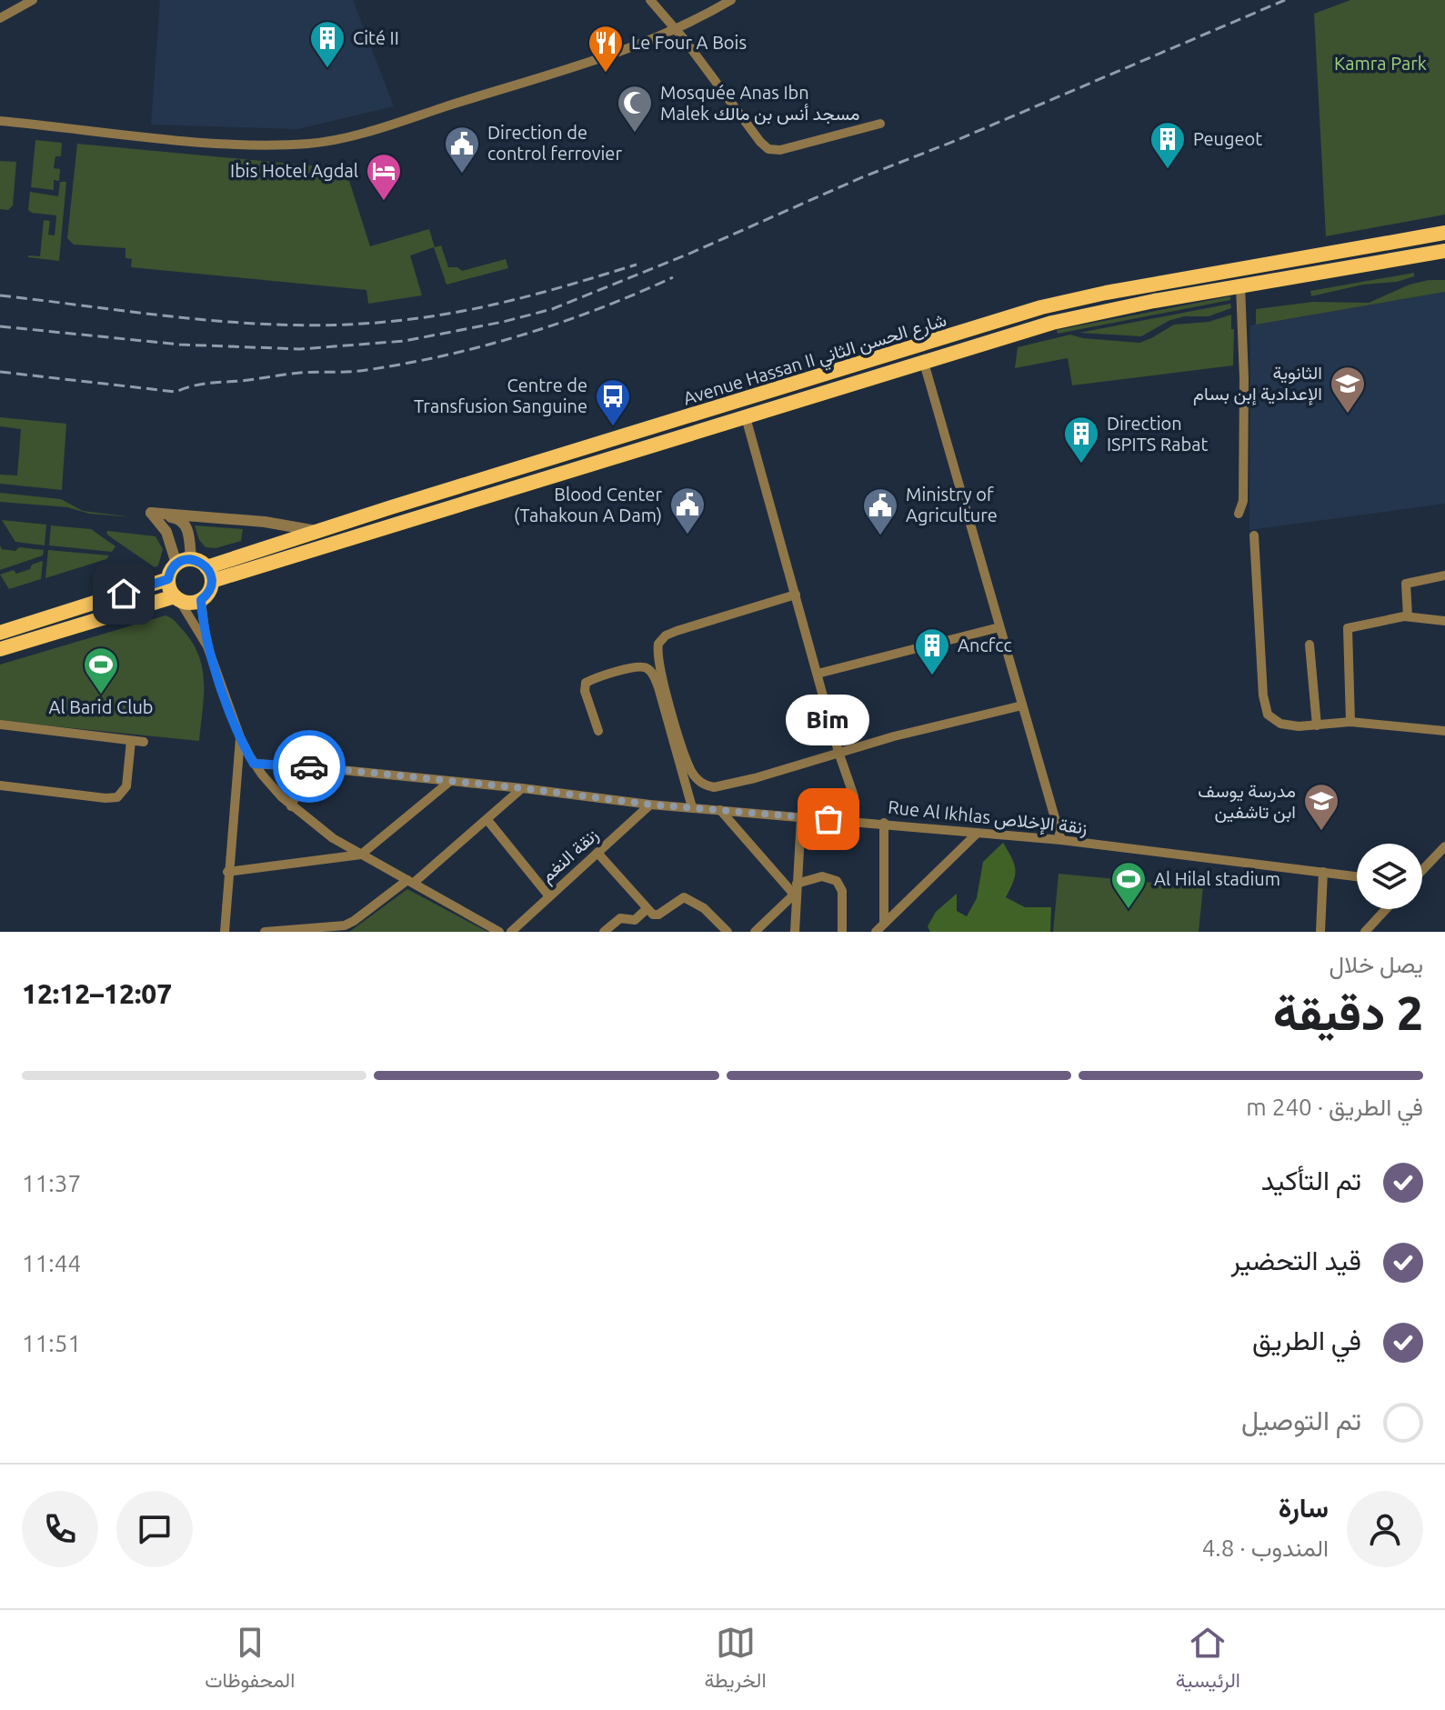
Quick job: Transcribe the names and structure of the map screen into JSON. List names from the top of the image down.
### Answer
{
  "streets": {
    "main road": ["Avenue Hassan II شارع الحسن الثاني"],
    "street": ["Rue Al Ikhlas زنقة الإخلاص", "زنقة النغم"]
  },
  "crossings": [
    ["Rue Al Ikhlas زنقة الإخلاص", "زنقة النغم"]
  ],
  "parks": ["Kamra Park"],
  "places": {
    "building": [
      "Cité II",
      "Peugeot",
      "Direction ISPITS Rabat",
      "Ancfcc"
    ],
    "restaurant": ["Le Four A Bois"],
    "mosque": ["Mosquée Anas Ibn Malek مسجد أنس بن مالك"],
    "public building": ["Direction de control ferrovier", "Blood Center (Tahakoun A Dam)", "Ministry of Agriculture"],
    "hotel": ["Ibis Hotel Agdal"],
    "school or university": ["الثانوية الإعدادية إبن بسام", "مدرسة يوسف ابن تاشفين"],
    "bus stop": ["Centre de Transfusion Sanguine"],
    "sports": ["Al Barid Club", "Al Hilal stadium"],
    "other": ["Bim"]
  },
  "page": {
    "bubble": "Bim",
    "heading": ["2 دقيقة", "يصل خلال", "12:07–12:12"],
    "panel": ["سارة", "المندوب · 4.8"],
    "bar": "في الطريق · 240 m",
    "list": [
      ["تم التأكيد", "11:37"],
      ["قيد التحضير", "11:44"],
      ["في الطريق", "11:51"],
      "تم التوصيل"
    ],
    "tabs": ["الرئيسية", "الخريطة", "المحفوظات"]
  }
}
